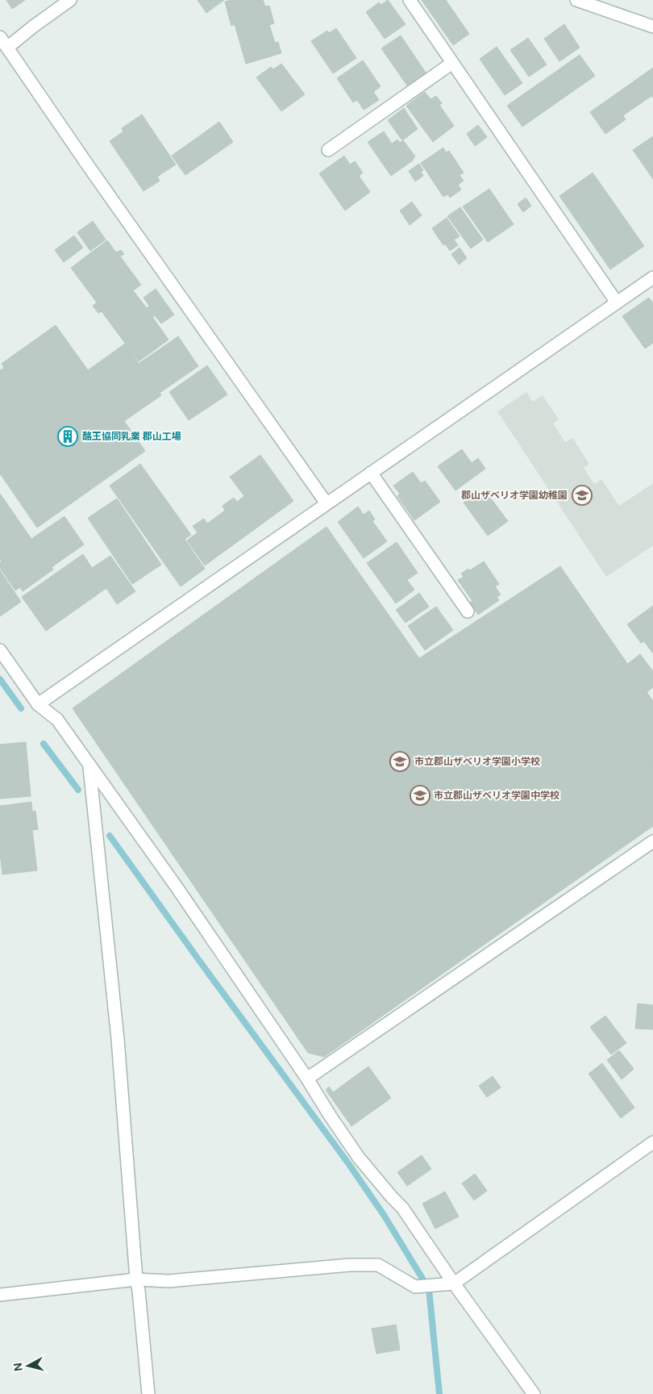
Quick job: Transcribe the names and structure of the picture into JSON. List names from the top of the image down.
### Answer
{
  "places": {
    "building": ["酪王協同乳業 郡山工場"],
    "school or university": ["郡山ザベリオ学園幼稚園", "市立郡山ザベリオ学園小学校", "市立郡山ザベリオ学園中学校"]
  },
  "north": "left"
}
